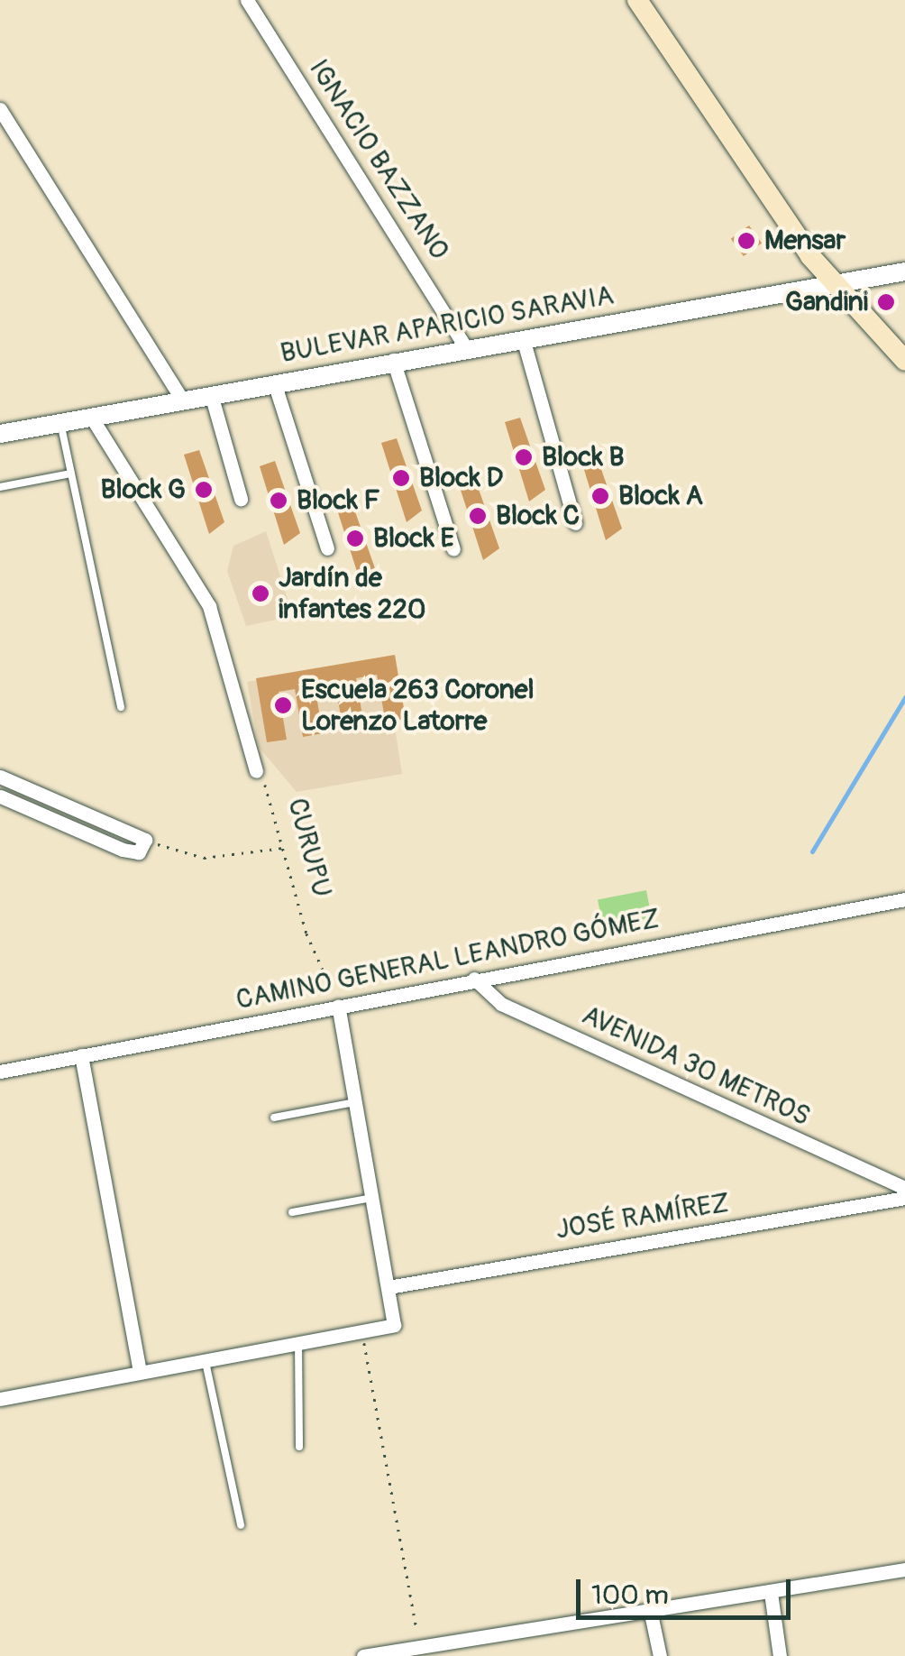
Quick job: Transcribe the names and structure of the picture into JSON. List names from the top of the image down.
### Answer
{
  "streets": {
    "street": [
      "IGNACIO BAZZANO",
      "BULEVAR APARICIO SARAVIA",
      "CURUPU",
      "CAMINO GENERAL LEANDRO GÓMEZ",
      "AVENIDA 30 METROS",
      "JOSÉ RAMÍREZ"
    ]
  },
  "crossings": [
    ["IGNACIO BAZZANO", "BULEVAR APARICIO SARAVIA"],
    ["BULEVAR APARICIO SARAVIA", "CURUPU"],
    ["CURUPU", "CAMINO GENERAL LEANDRO GÓMEZ"],
    ["CAMINO GENERAL LEANDRO GÓMEZ", "AVENIDA 30 METROS"]
  ],
  "places": [
    "Mensar",
    "Gandini",
    "Block B",
    "Block D",
    "Block G",
    "Block A",
    "Block F",
    "Block C",
    "Block E",
    "Jardín de infantes 220",
    "Escuela 263 Coronel Lorenzo Latorre"
  ],
  "scale_bar": "100 m"
}
